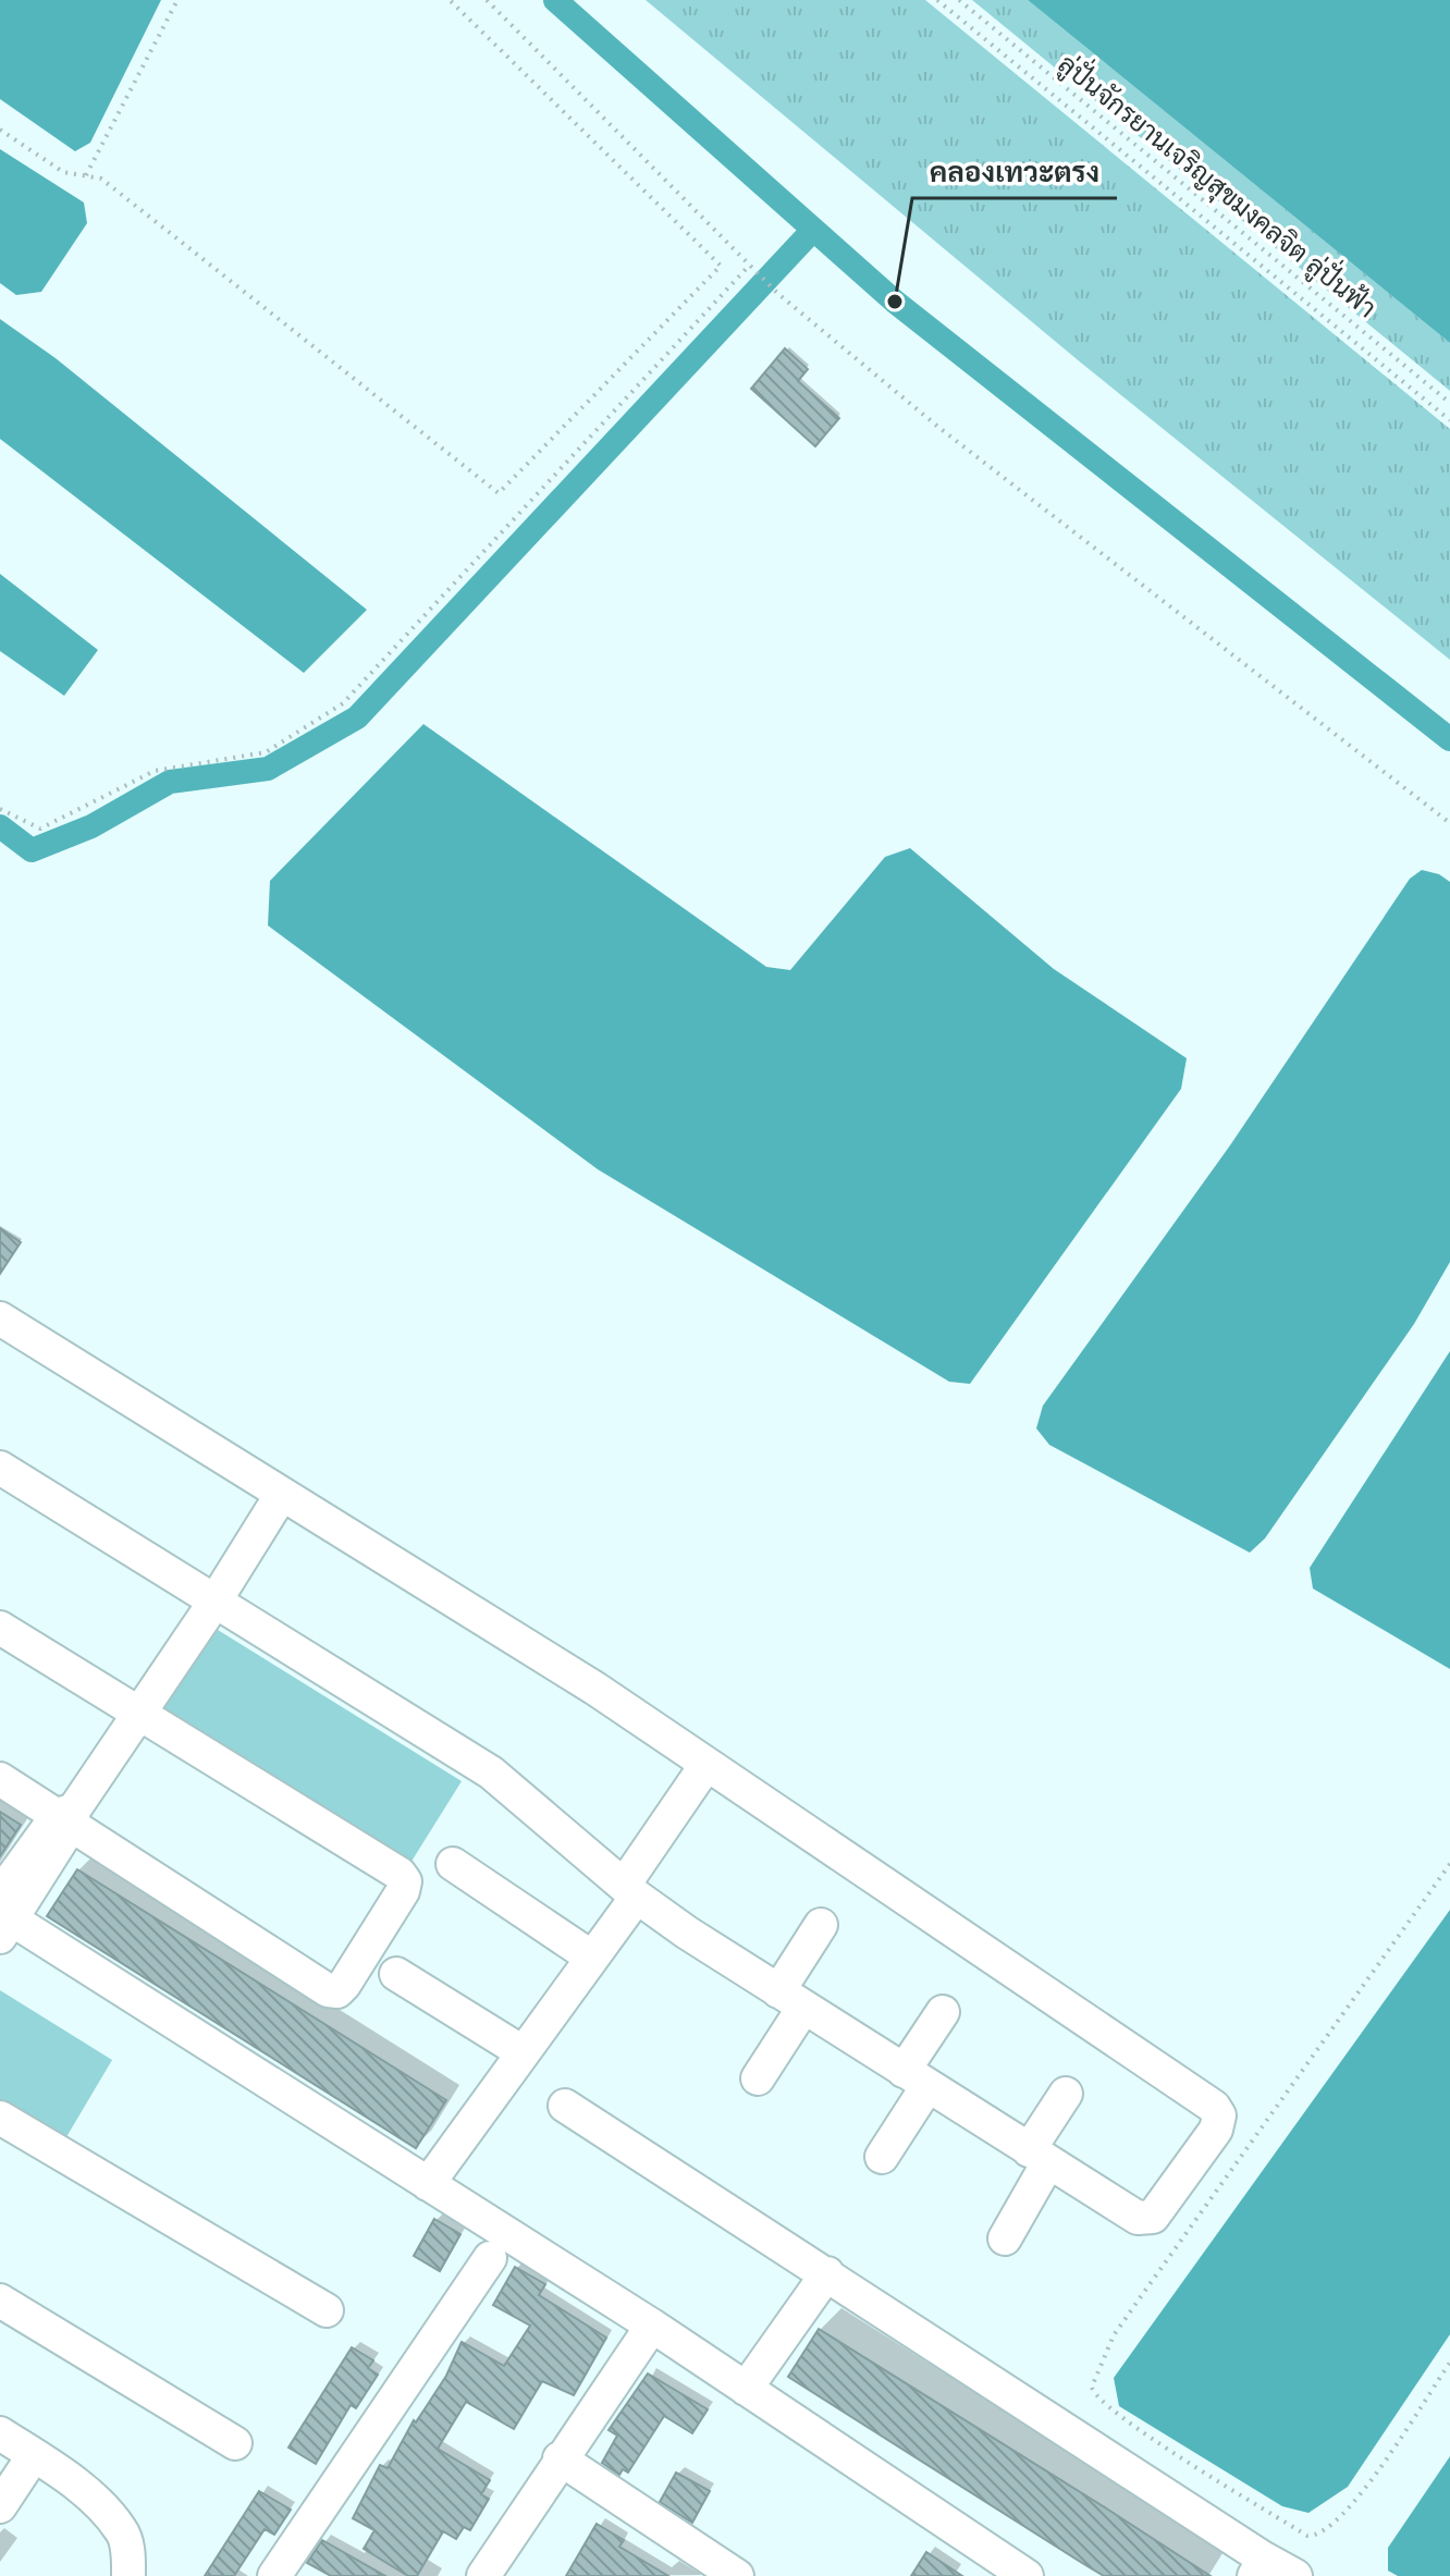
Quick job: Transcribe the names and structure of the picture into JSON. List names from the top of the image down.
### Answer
{
  "streets": {
    "path": ["ลู่ปั่นจักรยานเจริญสุขมงคลจิต ลู่ปั่นฟ้า"]
  },
  "places": ["คลองเทวะตรง"]
}
